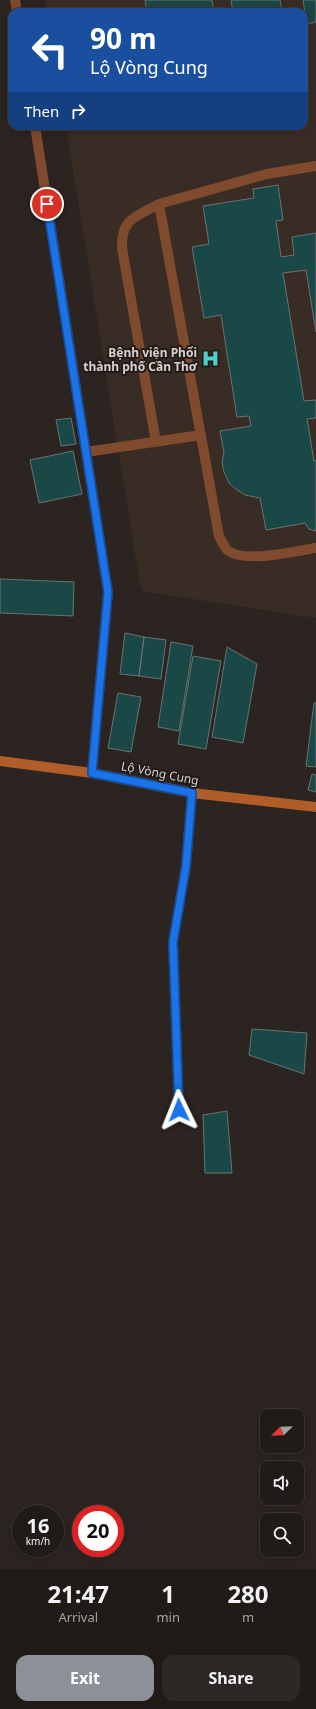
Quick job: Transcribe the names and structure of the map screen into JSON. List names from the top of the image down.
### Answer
{
  "streets": {
    "main road": ["Lộ Vòng Cung"]
  },
  "places": {
    "hospital": ["Bệnh viện Phổi thành phố Cần Thơ"]
  },
  "north": "bottom left",
  "page": {
    "turn": ["90 m", "Lộ Vòng Cung"],
    "then": "Then",
    "speed": "16 km/h",
    "limit": "20",
    "eta": [
      "21:47",
      "Arrival",
      "1",
      "min",
      "280",
      "m"
    ],
    "buttons": ["Exit", "Share"]
  }
}
